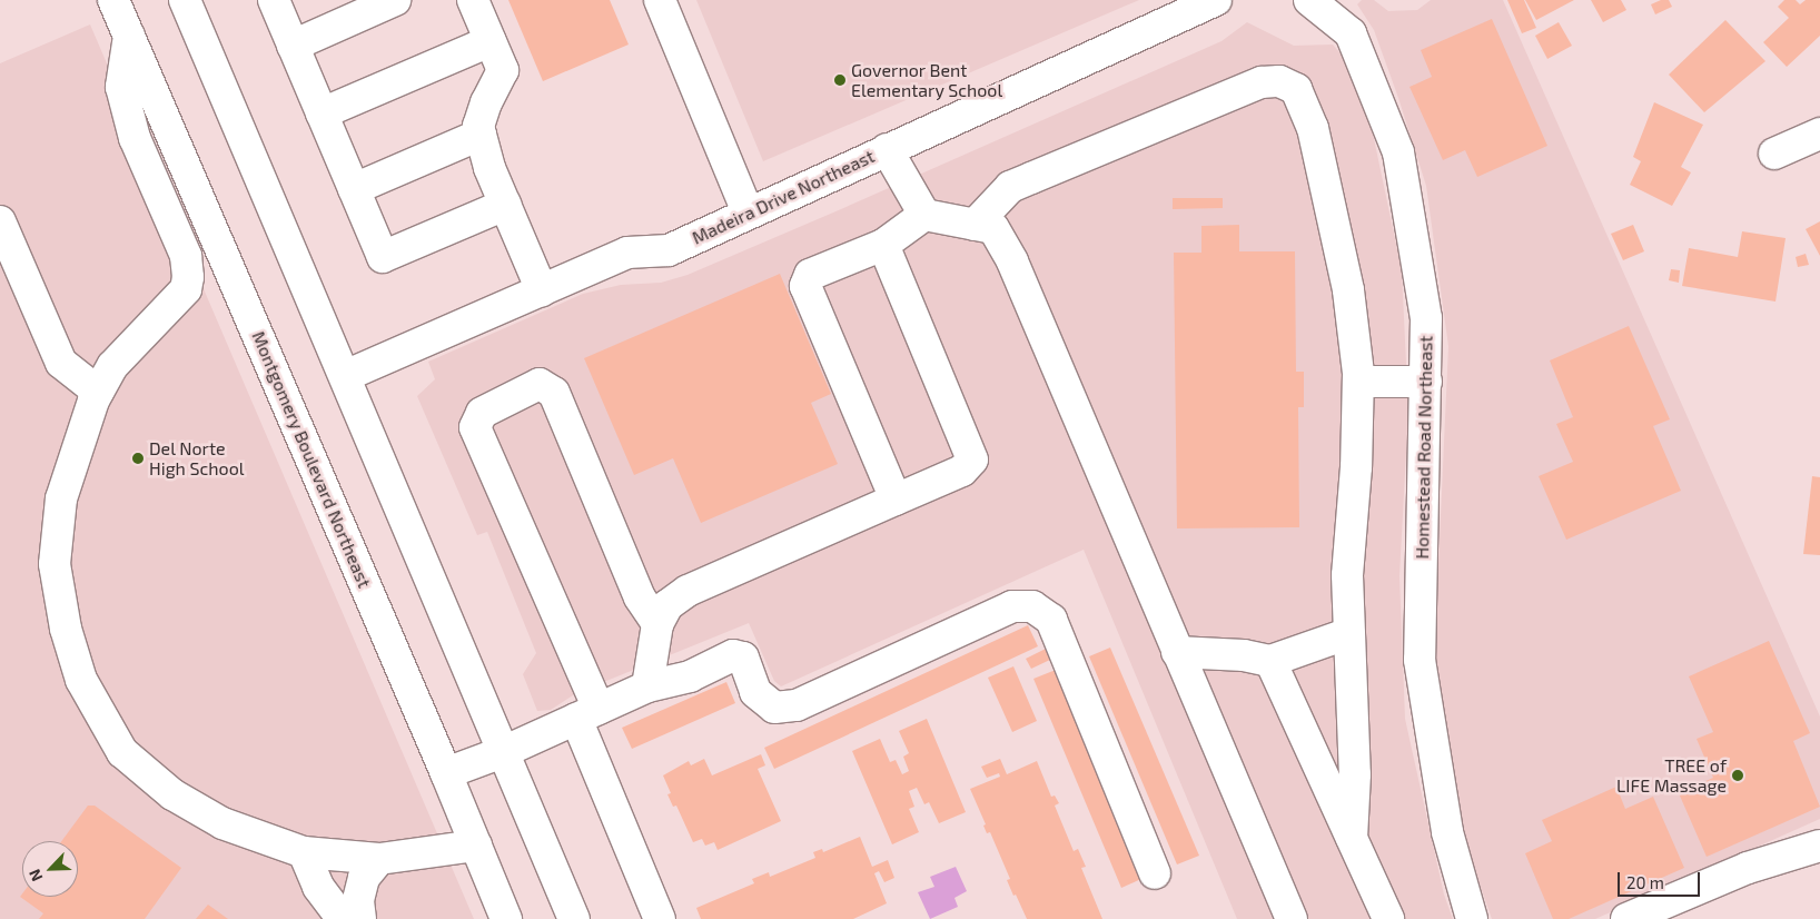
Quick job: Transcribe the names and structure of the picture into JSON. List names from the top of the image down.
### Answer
{
  "streets": {
    "street": ["Madeira Drive Northeast", "Homestead Road Northeast", "Montgomery Boulevard Northeast"]
  },
  "places": ["Governor Bent Elementary School", "Del Norte High School", "TREE of LIFE Massage"],
  "scale_bar": "20 m",
  "north": "bottom left"
}
